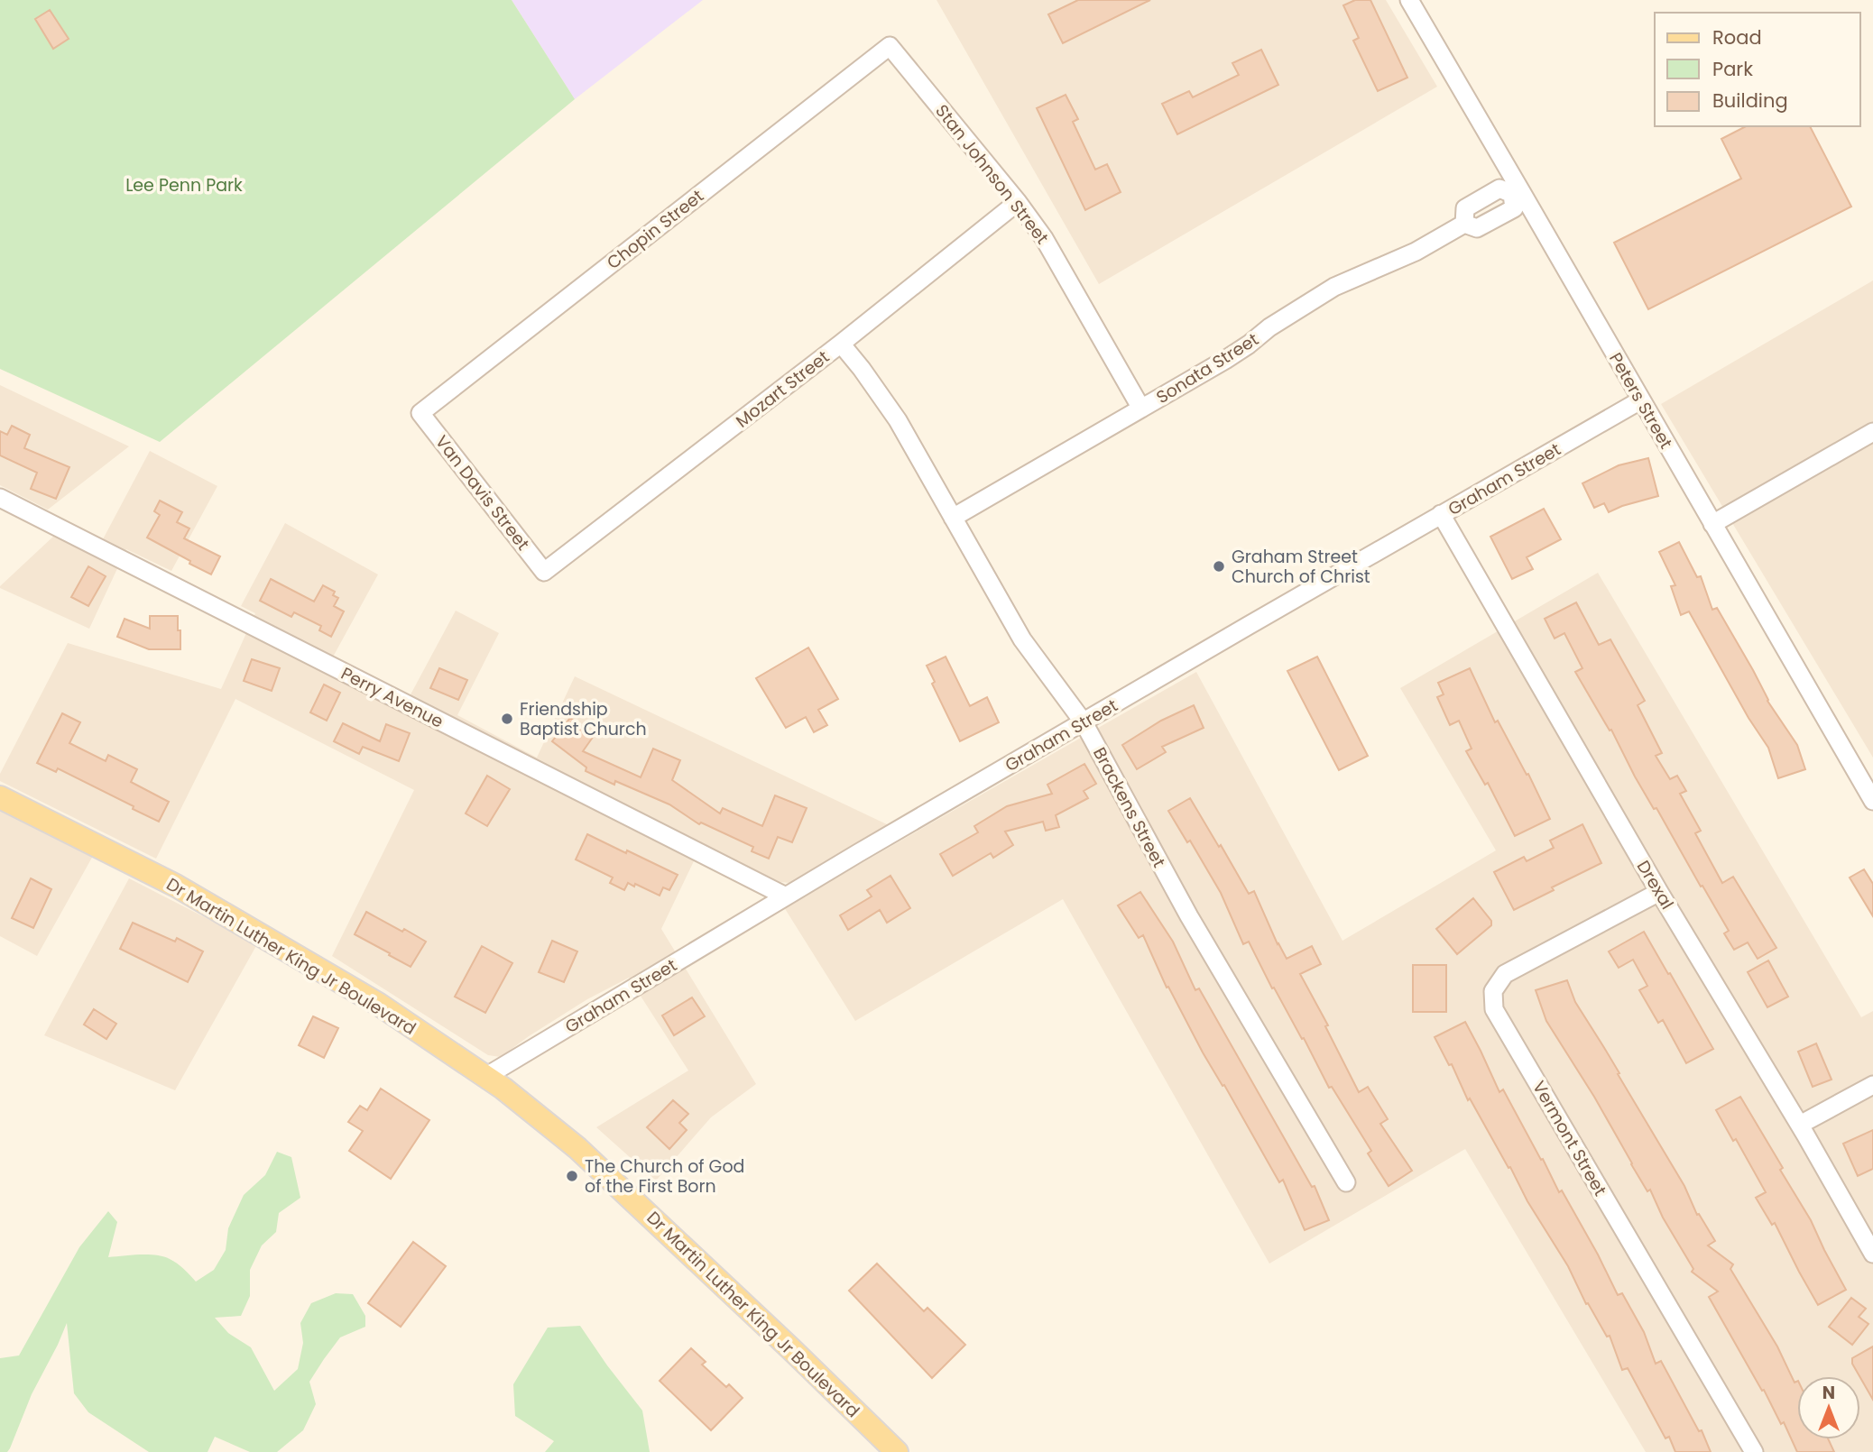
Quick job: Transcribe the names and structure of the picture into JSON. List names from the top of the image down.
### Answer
{
  "streets": {
    "main road": ["Dr Martin Luther King Jr Boulevard"],
    "street": [
      "Stan Johnson Street",
      "Chopin Street",
      "Sonata Street",
      "Mozart Street",
      "Peters Street",
      "Graham Street",
      "Van Davis Street",
      "Perry Avenue",
      "Brackens Street",
      "Drexal",
      "Vermont Street"
    ]
  },
  "crossings": [
    ["Stan Johnson Street", "Chopin Street"],
    ["Stan Johnson Street", "Sonata Street"],
    ["Stan Johnson Street", "Mozart Street"],
    ["Chopin Street", "Van Davis Street"],
    ["Sonata Street", "Peters Street"],
    ["Sonata Street", "Brackens Street"],
    ["Mozart Street", "Van Davis Street"],
    ["Mozart Street", "Brackens Street"],
    ["Peters Street", "Graham Street"],
    ["Graham Street", "Perry Avenue"],
    ["Graham Street", "Brackens Street"],
    ["Graham Street", "Drexal"],
    ["Graham Street", "Dr Martin Luther King Jr Boulevard"],
    ["Drexal", "Vermont Street"]
  ],
  "parks": ["Lee Penn Park"],
  "places": ["Graham Street Church of Christ", "Friendship Baptist Church", "The Church of God of the First Born"],
  "legend": ["Road", "Park", "Building"],
  "north": "top"
}
